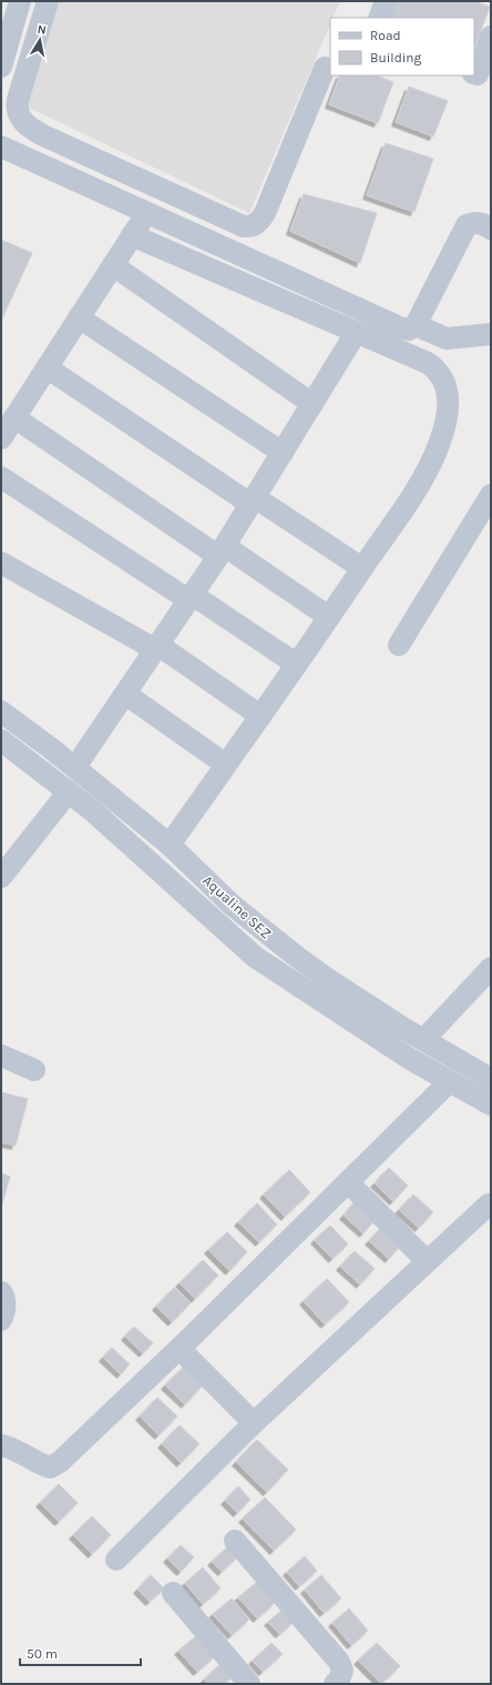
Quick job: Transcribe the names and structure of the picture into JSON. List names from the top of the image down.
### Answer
{
  "streets": {
    "street": ["Aqualine SEZ"]
  },
  "legend": ["Road", "Building"],
  "scale_bar": "50 m",
  "north": "top"
}
